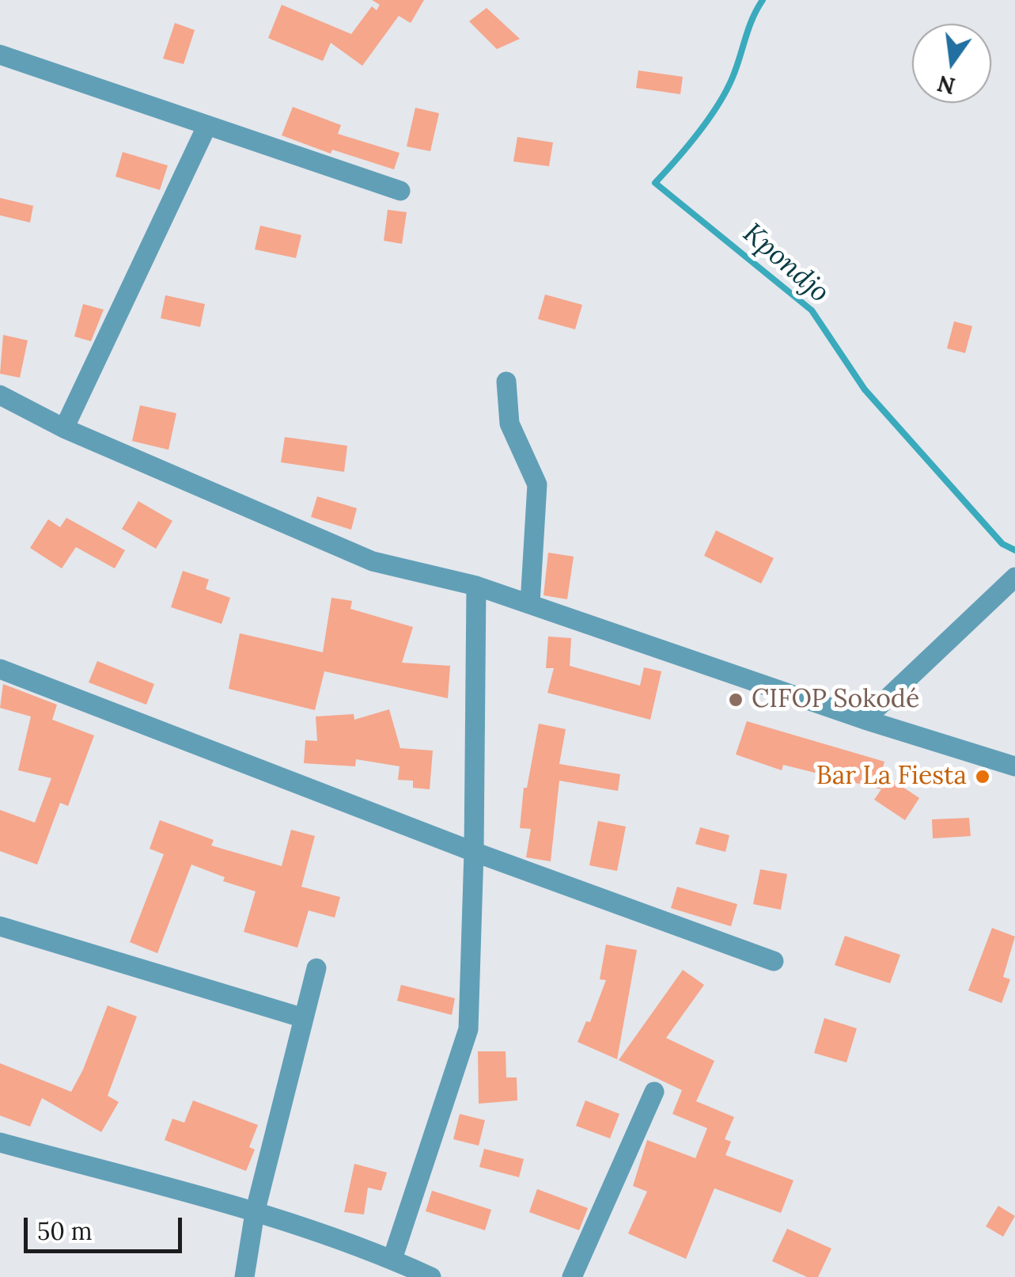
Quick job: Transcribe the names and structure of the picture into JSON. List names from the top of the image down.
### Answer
{
  "water": ["Kpondjo"],
  "places": ["CIFOP Sokodé", "Bar La Fiesta"],
  "scale_bar": "50 m",
  "north": "bottom"
}
